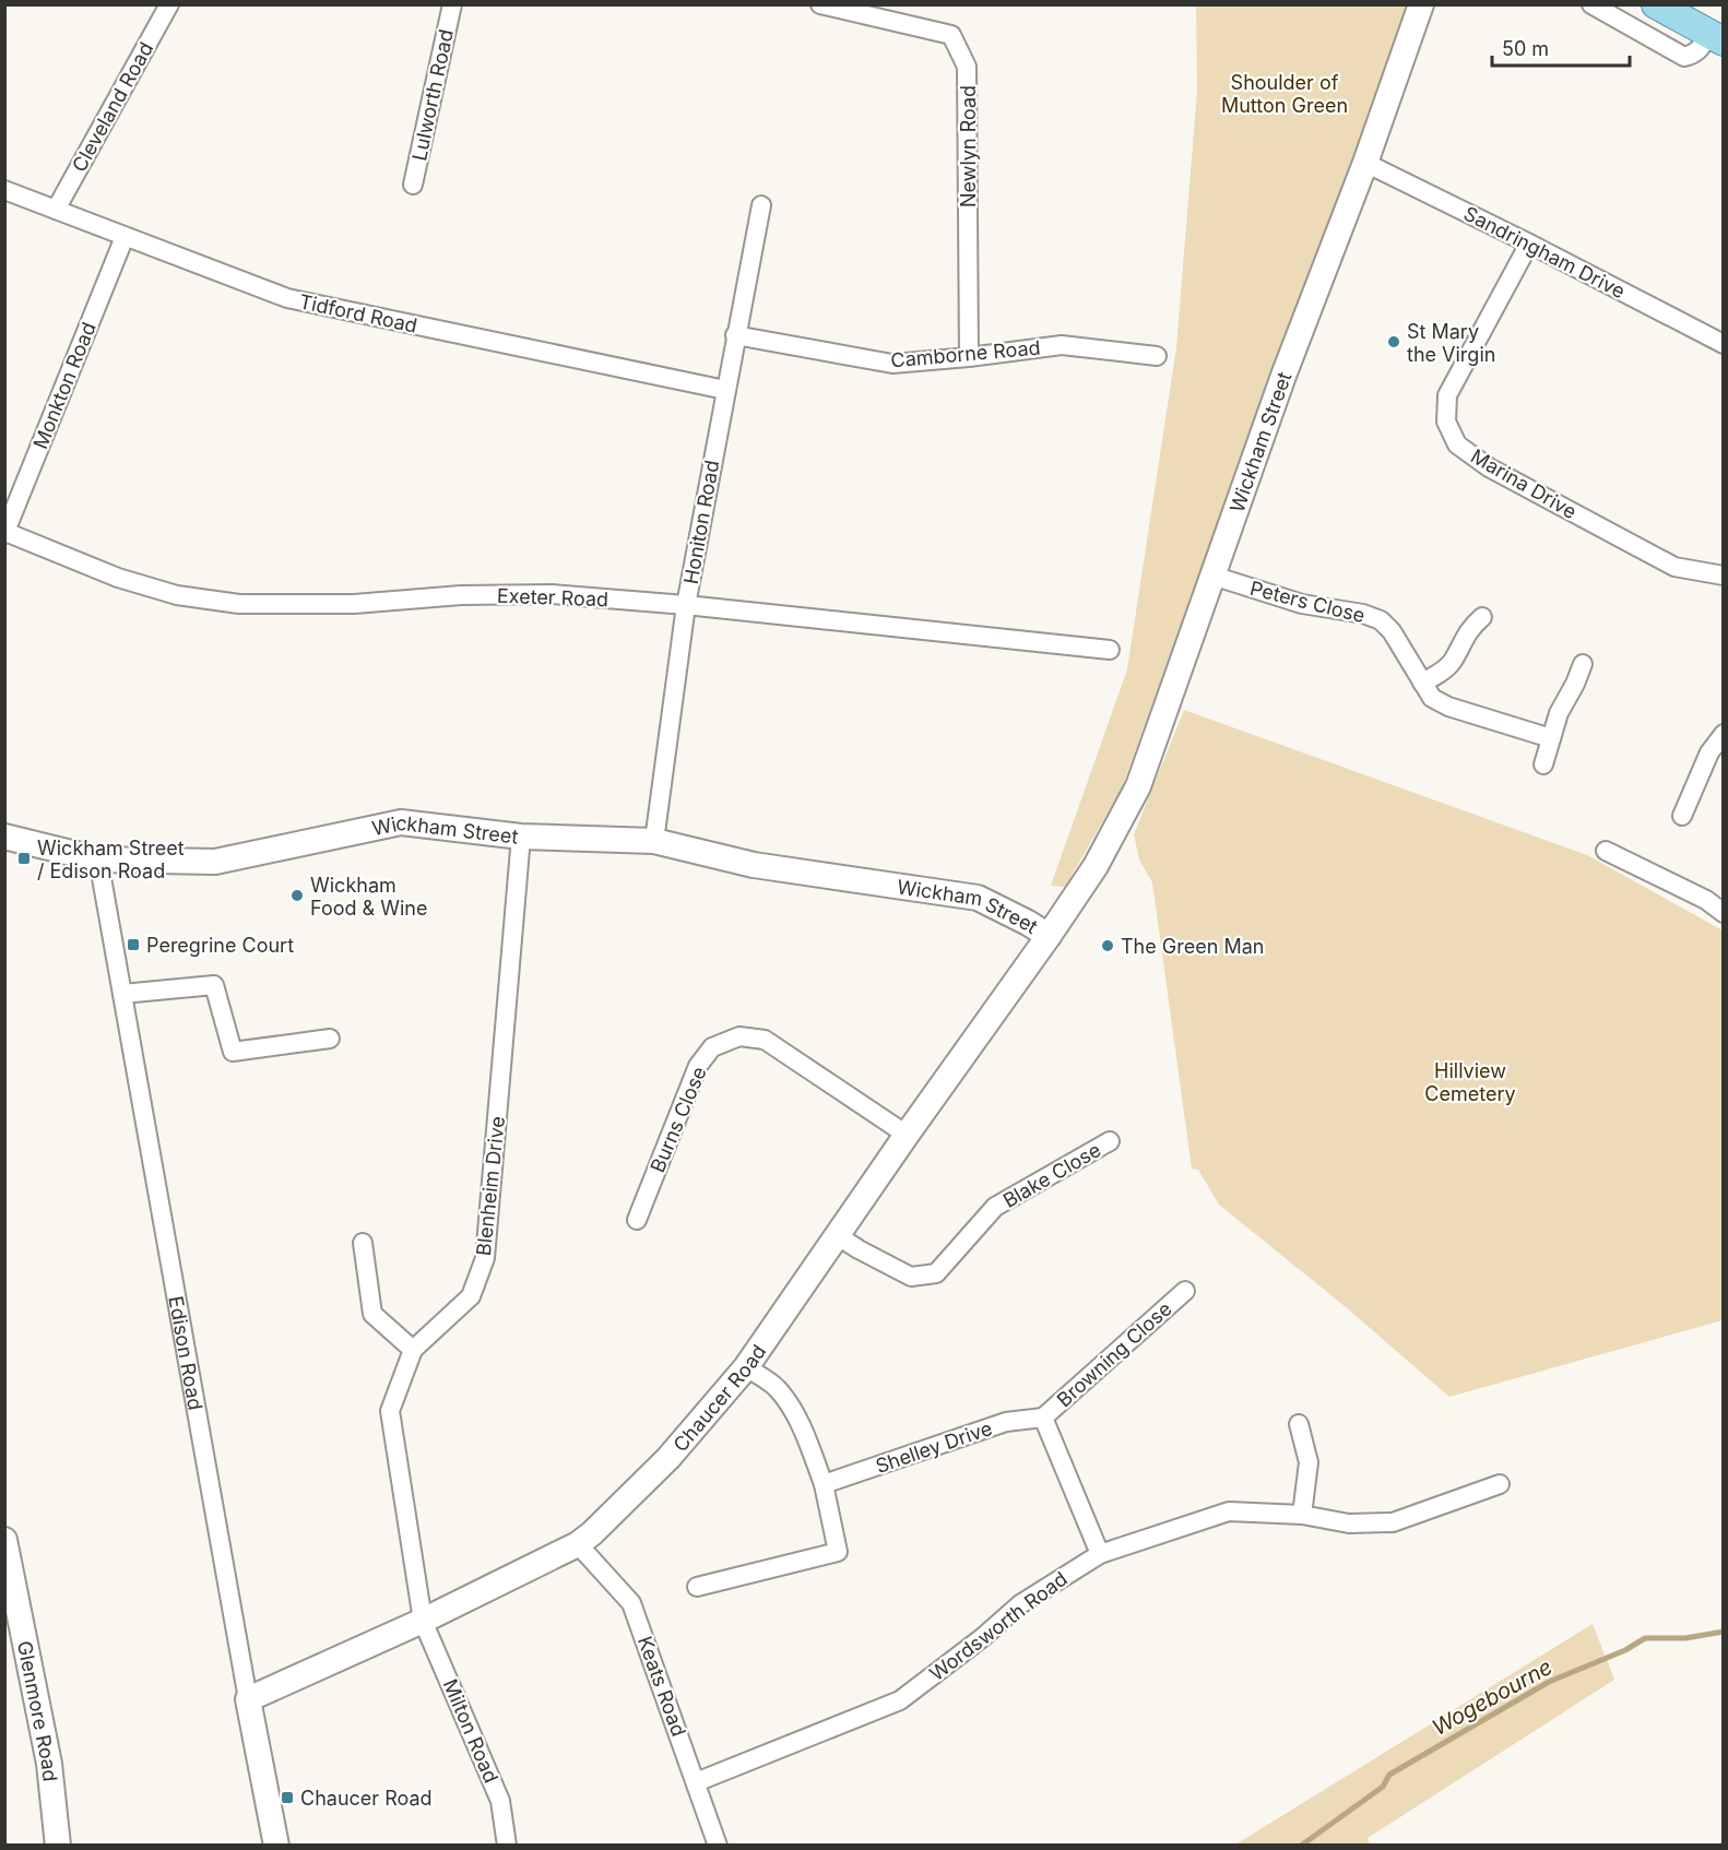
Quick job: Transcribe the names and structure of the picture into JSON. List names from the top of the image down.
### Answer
{
  "streets": {
    "street": [
      "Lulworth Road",
      "Cleveland Road",
      "Newlyn Road",
      "Sandringham Drive",
      "Tidford Road",
      "Camborne Road",
      "Monkton Road",
      "Wickham Street",
      "Marina Drive",
      "Honiton Road",
      "Exeter Road",
      "Peters Close",
      "Burns Close",
      "Blake Close",
      "Blenheim Drive",
      "Edison Road",
      "Browning Close",
      "Chaucer Road",
      "Shelley Drive",
      "Wordsworth Road",
      "Keats Road",
      "Glenmore Road",
      "Milton Road"
    ]
  },
  "crossings": [
    ["Cleveland Road", "Tidford Road"],
    ["Newlyn Road", "Camborne Road"],
    ["Sandringham Drive", "Wickham Street"],
    ["Sandringham Drive", "Marina Drive"],
    ["Tidford Road", "Monkton Road"],
    ["Tidford Road", "Honiton Road"],
    ["Camborne Road", "Honiton Road"],
    ["Monkton Road", "Exeter Road"],
    ["Wickham Street", "Honiton Road"],
    ["Wickham Street", "Peters Close"],
    ["Wickham Street", "Blenheim Drive"],
    ["Wickham Street", "Edison Road"],
    ["Wickham Street", "Chaucer Road"],
    ["Honiton Road", "Exeter Road"],
    ["Burns Close", "Chaucer Road"],
    ["Blake Close", "Chaucer Road"],
    ["Blenheim Drive", "Chaucer Road"],
    ["Blenheim Drive", "Milton Road"],
    ["Edison Road", "Chaucer Road"],
    ["Browning Close", "Shelley Drive"],
    ["Chaucer Road", "Keats Road"],
    ["Chaucer Road", "Milton Road"],
    ["Wordsworth Road", "Keats Road"]
  ],
  "water": ["Wogebourne"],
  "parks": ["Shoulder of Mutton Green", "Hillview Cemetery"],
  "places": {
    "other": ["St Mary the Virgin", "Wickham Food & Wine", "The Green Man"],
    "transit": ["Wickham Street / Edison Road", "Peregrine Court", "Chaucer Road"]
  },
  "scale_bar": "50 m"
}
